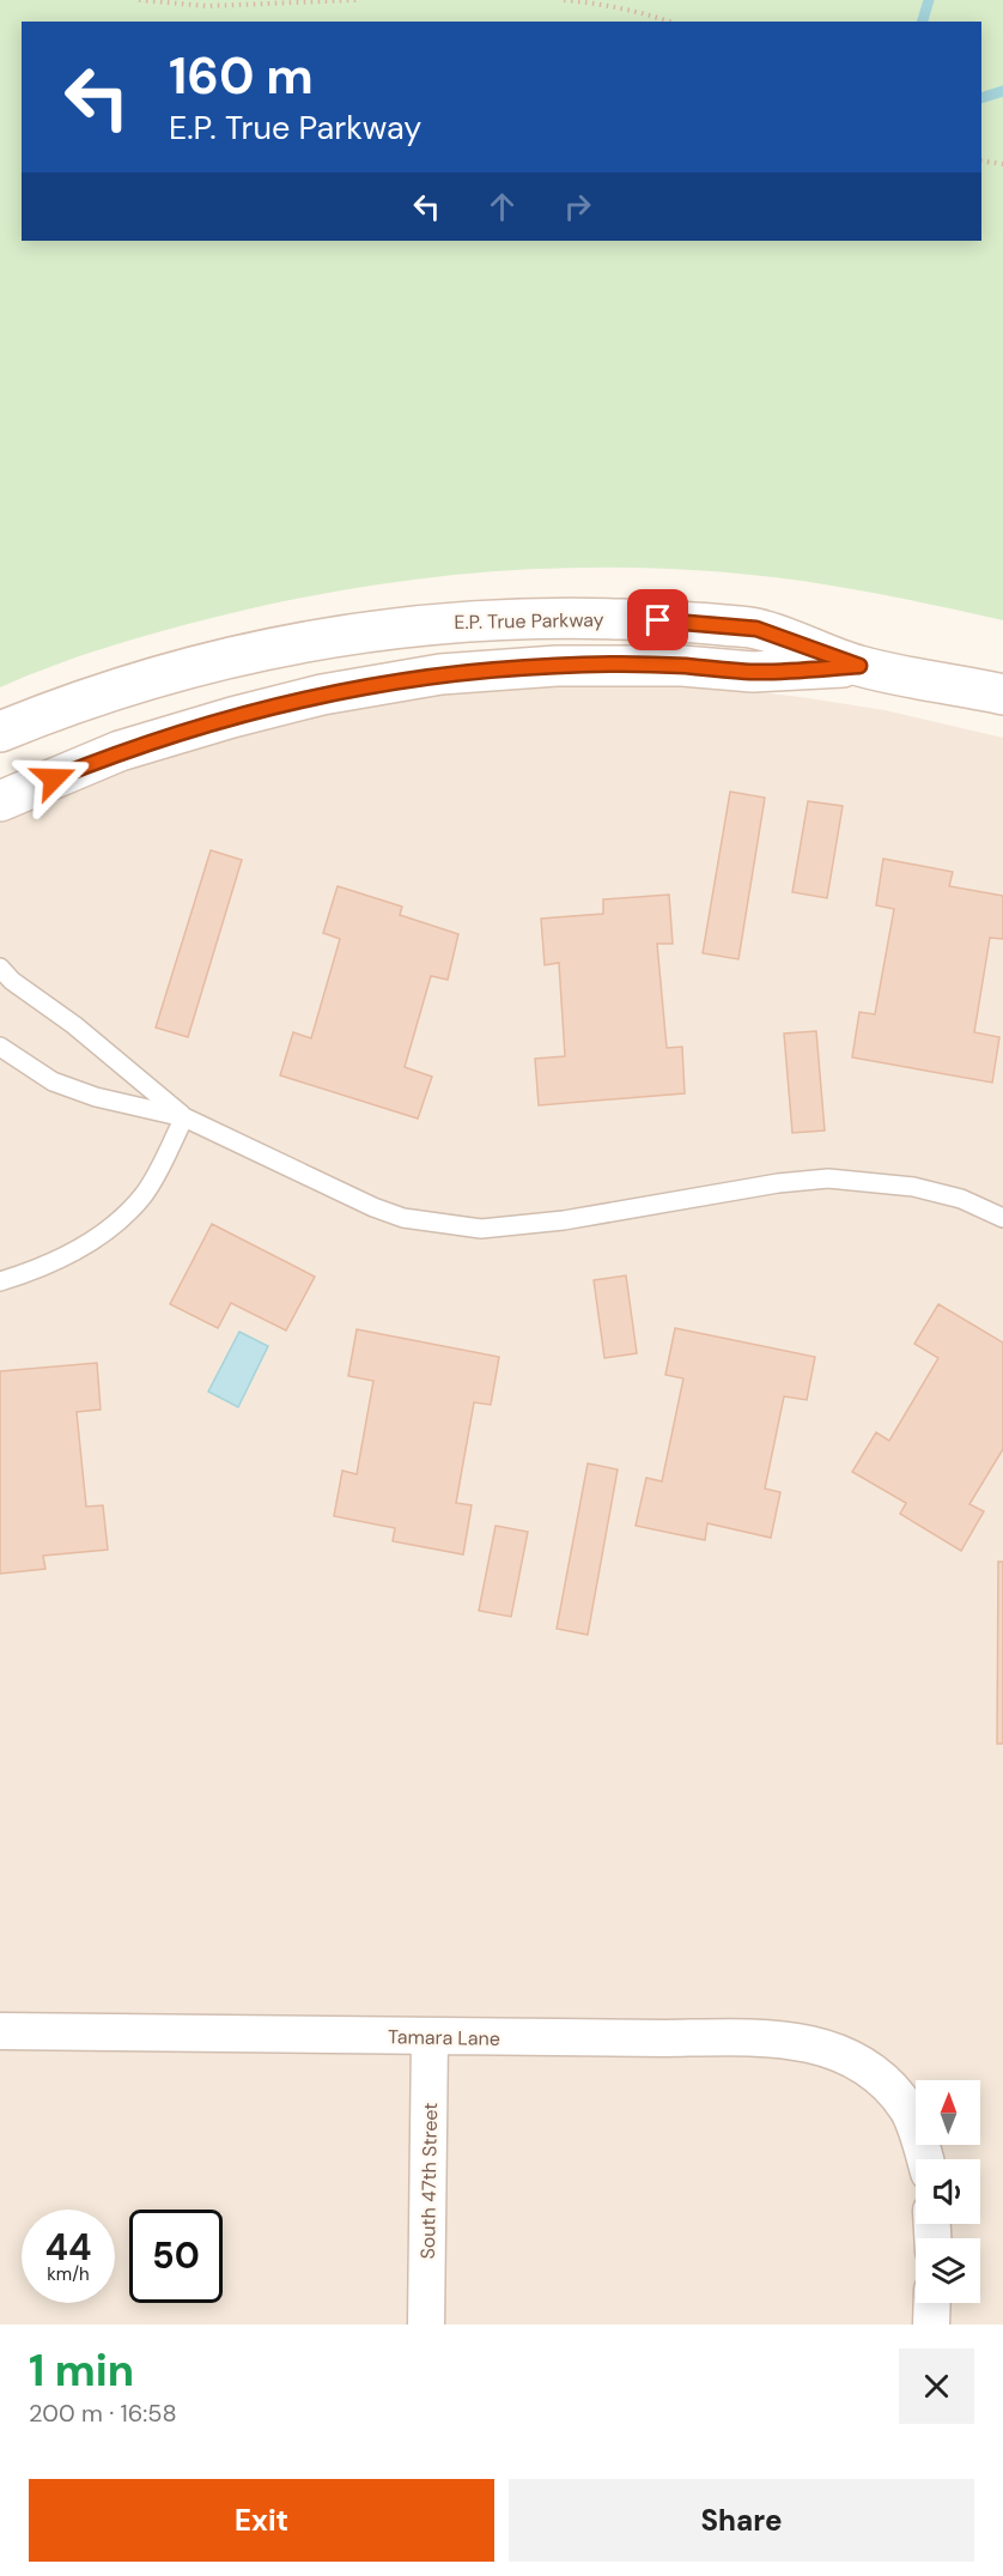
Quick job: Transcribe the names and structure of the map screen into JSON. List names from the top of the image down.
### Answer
{
  "streets": {
    "main road": ["E.P. True Parkway"],
    "street": ["Tamara Lane", "South 47th Street"]
  },
  "crossings": [
    ["Tamara Lane", "South 47th Street"]
  ],
  "north": "top",
  "page": {
    "turn": ["160 m", "E.P. True Parkway"],
    "speed": "44 km/h",
    "limit": "50",
    "heading": ["1 min", "200 m · 16:58"],
    "buttons": ["Exit", "Share"]
  }
}
